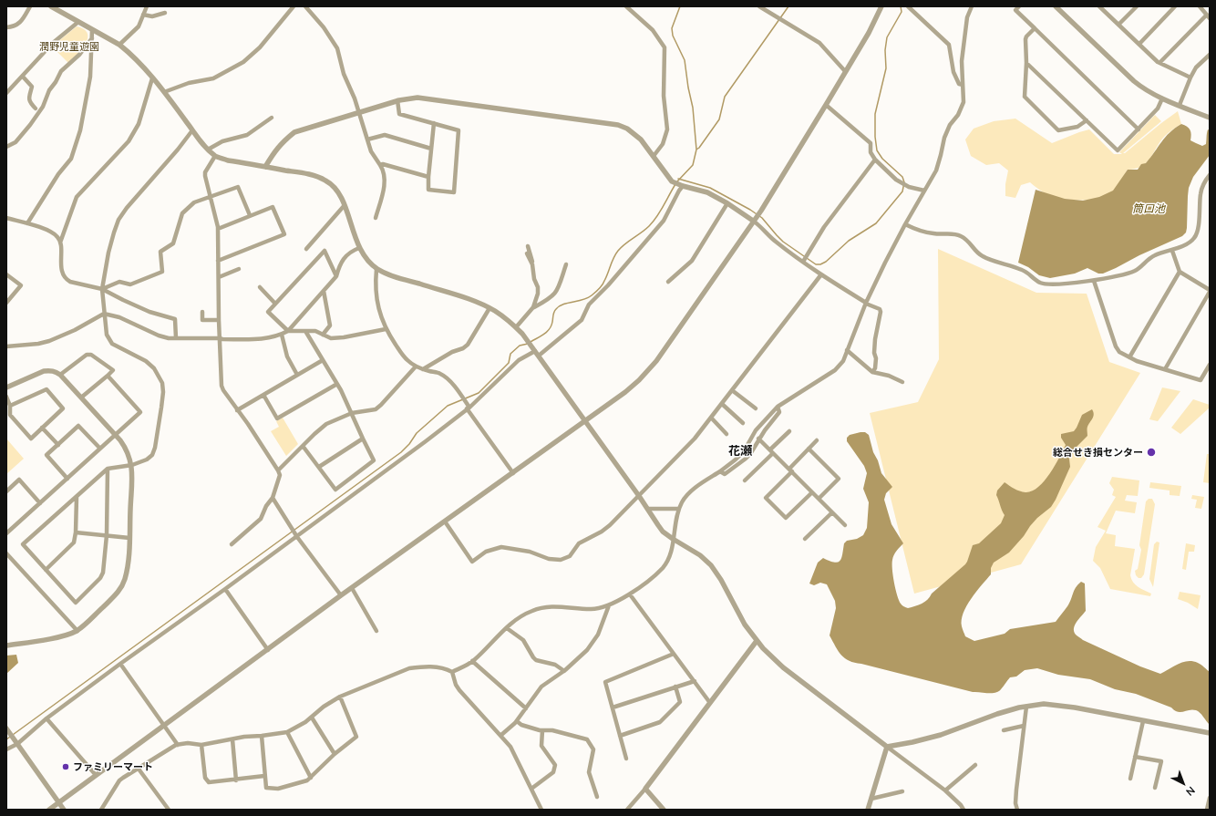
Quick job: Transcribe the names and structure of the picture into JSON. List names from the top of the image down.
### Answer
{
  "districts": ["花瀬"],
  "water": ["筒口池"],
  "parks": ["潤野児童遊園"],
  "places": ["総合せき損センター", "ファミリーマート"],
  "north": "bottom right"
}
